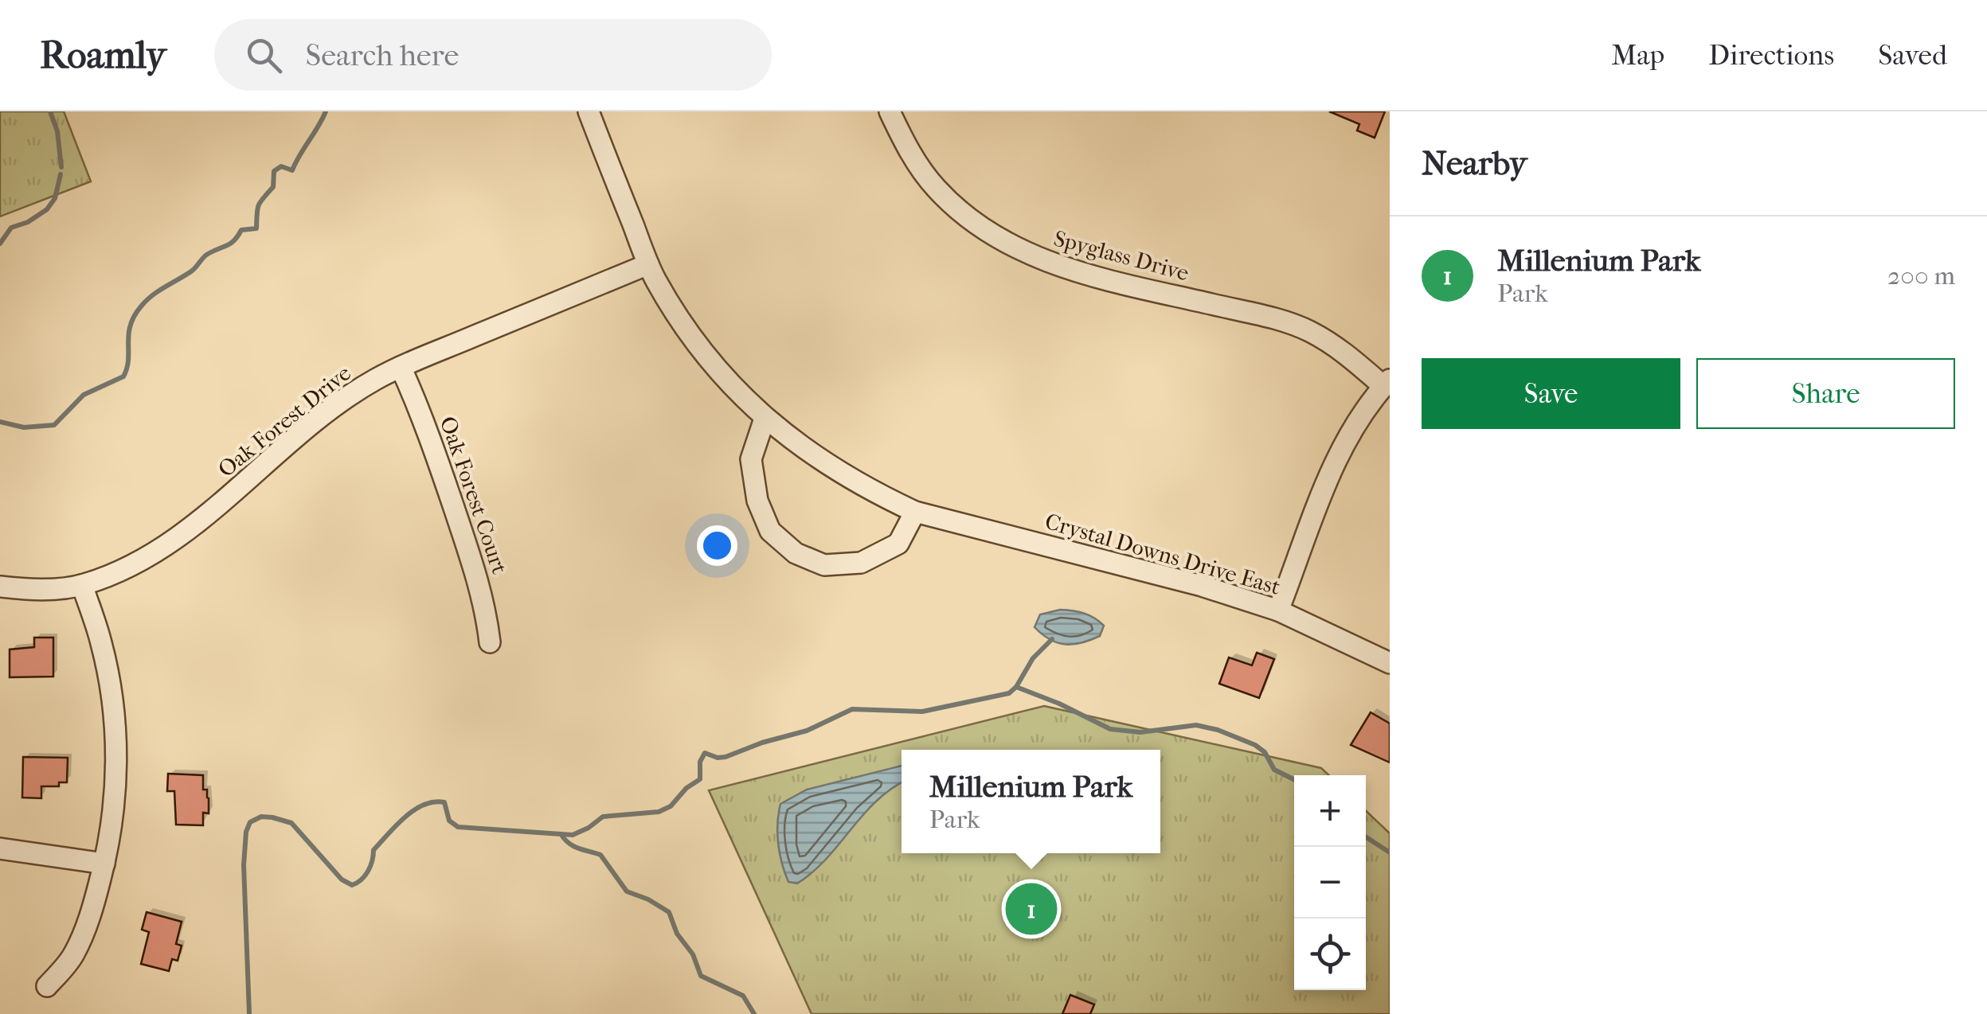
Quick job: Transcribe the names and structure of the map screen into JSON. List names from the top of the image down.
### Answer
{
  "streets": {
    "street": [
      "Spyglass Drive",
      "Oak Forest Drive",
      "Oak Forest Court",
      "Crystal Downs Drive East"
    ]
  },
  "crossings": [
    ["Oak Forest Drive", "Oak Forest Court"],
    ["Oak Forest Drive", "Crystal Downs Drive East"]
  ],
  "page": {
    "header": "Roamly",
    "search": "Search here",
    "nav": ["Map", "Directions", "Saved"],
    "heading": "Nearby",
    "list": [
      {
        "mark": "1",
        "name": "Millenium Park",
        "note": "Park",
        "value": "200 m"
      }
    ],
    "buttons": ["Save", "Share"],
    "popup": ["Millenium Park", "Park"],
    "map_buttons": ["+", "−"],
    "pins": "1"
  }
}
